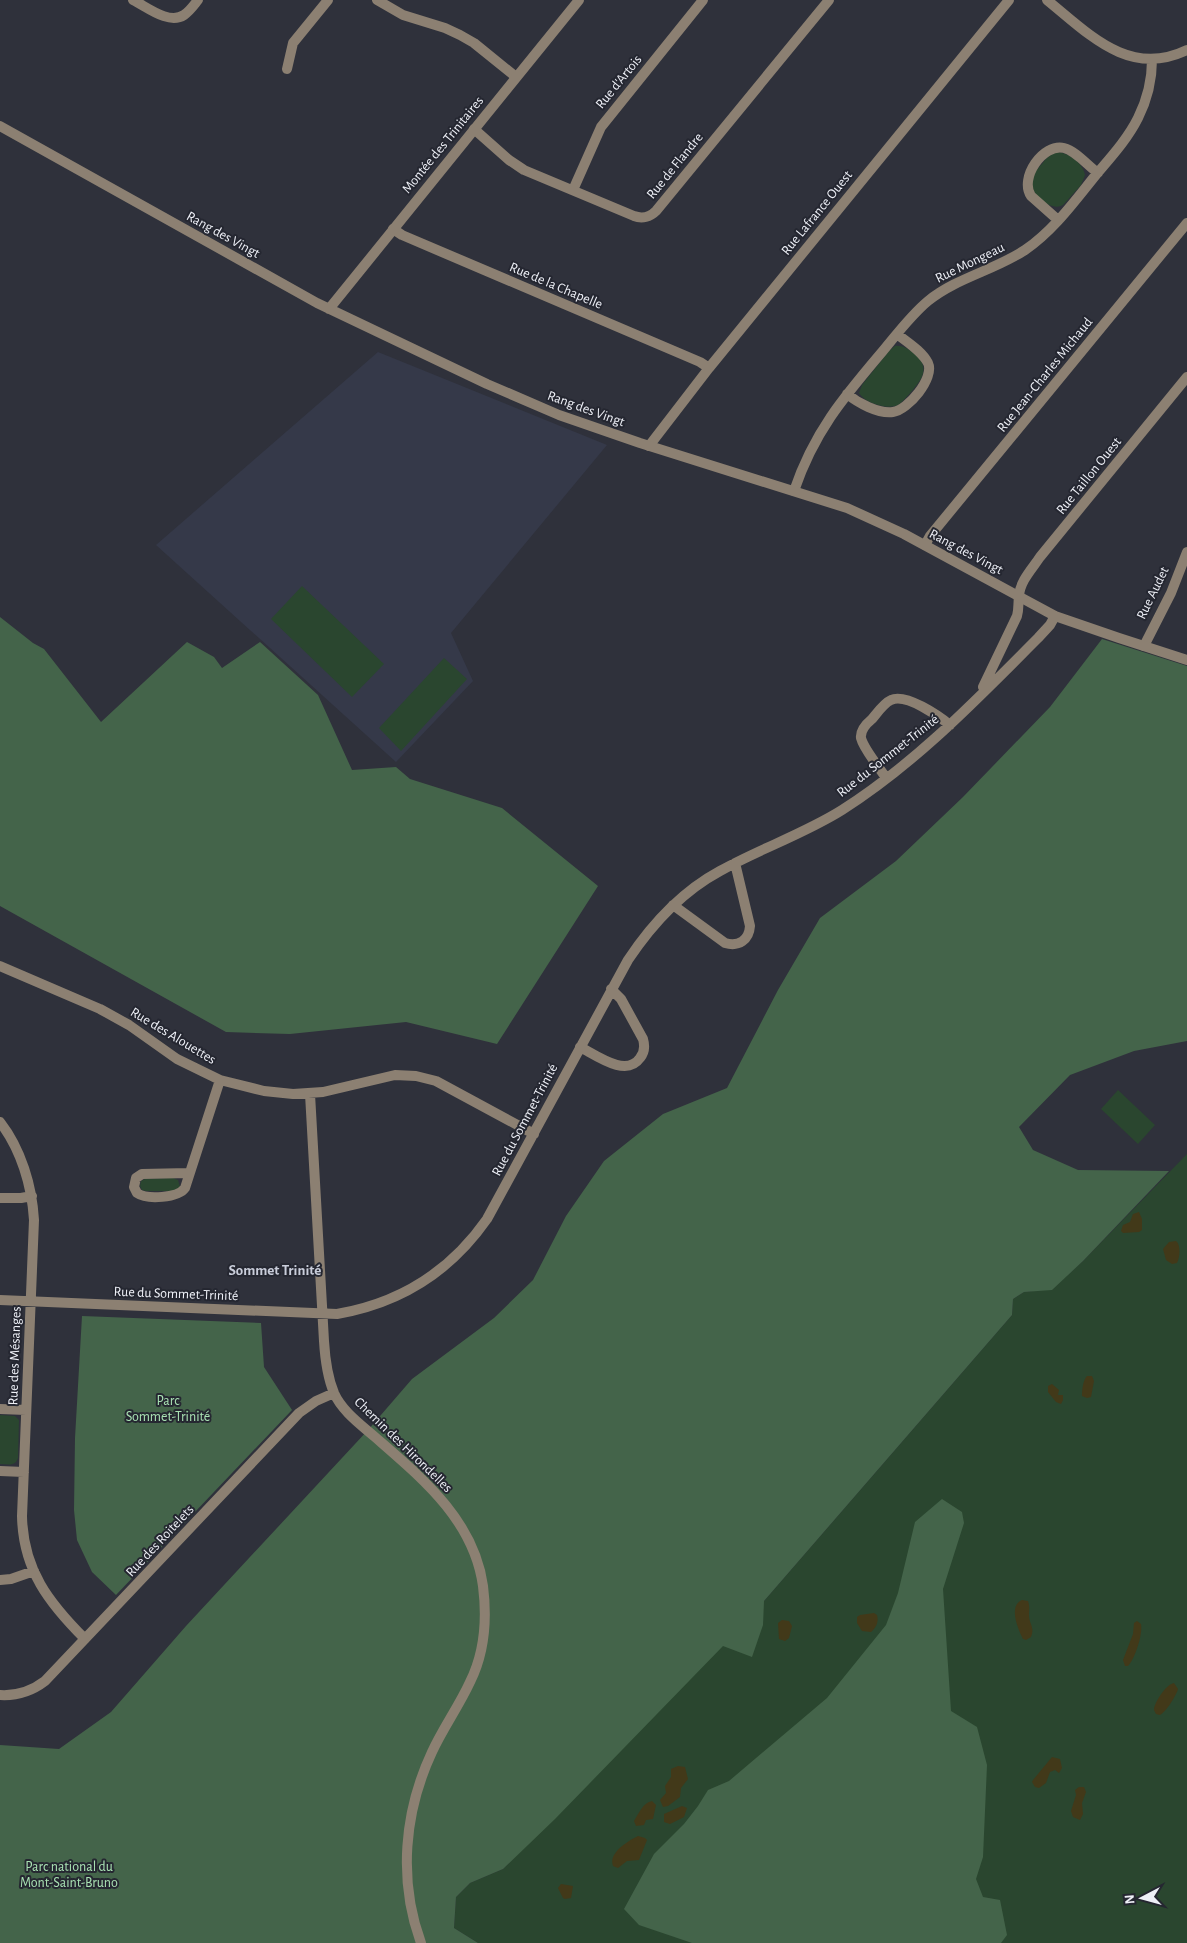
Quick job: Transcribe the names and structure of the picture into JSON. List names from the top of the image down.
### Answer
{
  "streets": {
    "street": [
      "Rue d'Artois",
      "Montée des Trinitaires",
      "Rue de Flandre",
      "Rue Lafrance Ouest",
      "Rang des Vingt",
      "Rue Mongeau",
      "Rue de la Chapelle",
      "Rue Jean-Charles Michaud",
      "Rue Taillon Ouest",
      "Rue Audet",
      "Rue du Sommet-Trinité",
      "Rue des Alouettes",
      "Rue des Mésanges",
      "Chemin des Hirondelles",
      "Rue des Roitelets"
    ]
  },
  "crossings": [
    ["Rue d'Artois", "Rue de Flandre"],
    ["Montée des Trinitaires", "Rue de Flandre"],
    ["Montée des Trinitaires", "Rang des Vingt"],
    ["Montée des Trinitaires", "Rue de la Chapelle"],
    ["Rue Lafrance Ouest", "Rang des Vingt"],
    ["Rue Lafrance Ouest", "Rue de la Chapelle"],
    ["Rang des Vingt", "Rue Mongeau"],
    ["Rang des Vingt", "Rue Jean-Charles Michaud"],
    ["Rang des Vingt", "Rue Taillon Ouest"],
    ["Rang des Vingt", "Rue Audet"],
    ["Rang des Vingt", "Rue du Sommet-Trinité"],
    ["Rue Taillon Ouest", "Rue du Sommet-Trinité"],
    ["Rue du Sommet-Trinité", "Rue des Alouettes"],
    ["Rue du Sommet-Trinité", "Rue des Mésanges"],
    ["Rue du Sommet-Trinité", "Chemin des Hirondelles"],
    ["Rue des Alouettes", "Chemin des Hirondelles"],
    ["Rue des Mésanges", "Rue des Roitelets"],
    ["Chemin des Hirondelles", "Rue des Roitelets"]
  ],
  "districts": ["Sommet Trinité"],
  "parks": ["Parc Sommet-Trinité", "Parc national du Mont-Saint-Bruno"],
  "north": "left"
}
